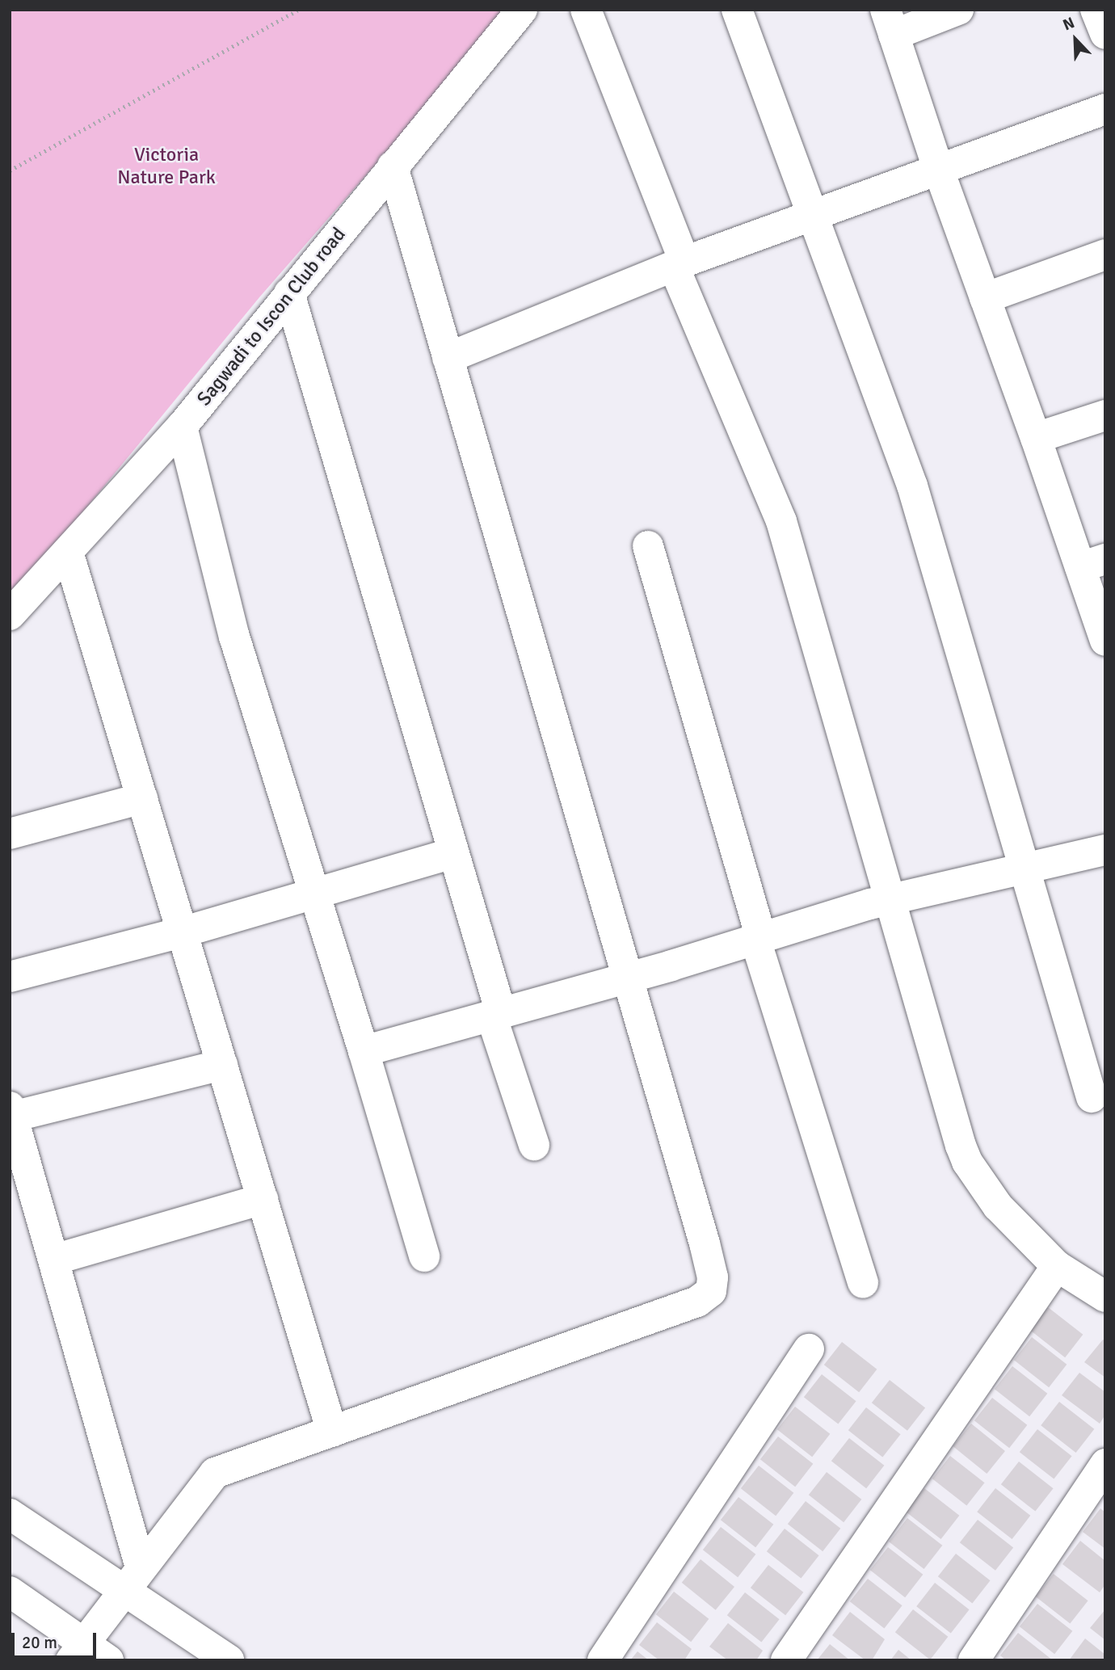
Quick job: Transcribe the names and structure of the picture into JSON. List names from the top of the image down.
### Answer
{
  "streets": {
    "street": ["Sagwadi to Iscon Club road"]
  },
  "parks": ["Victoria Nature Park"],
  "scale_bar": "20 m",
  "north": "top left"
}
